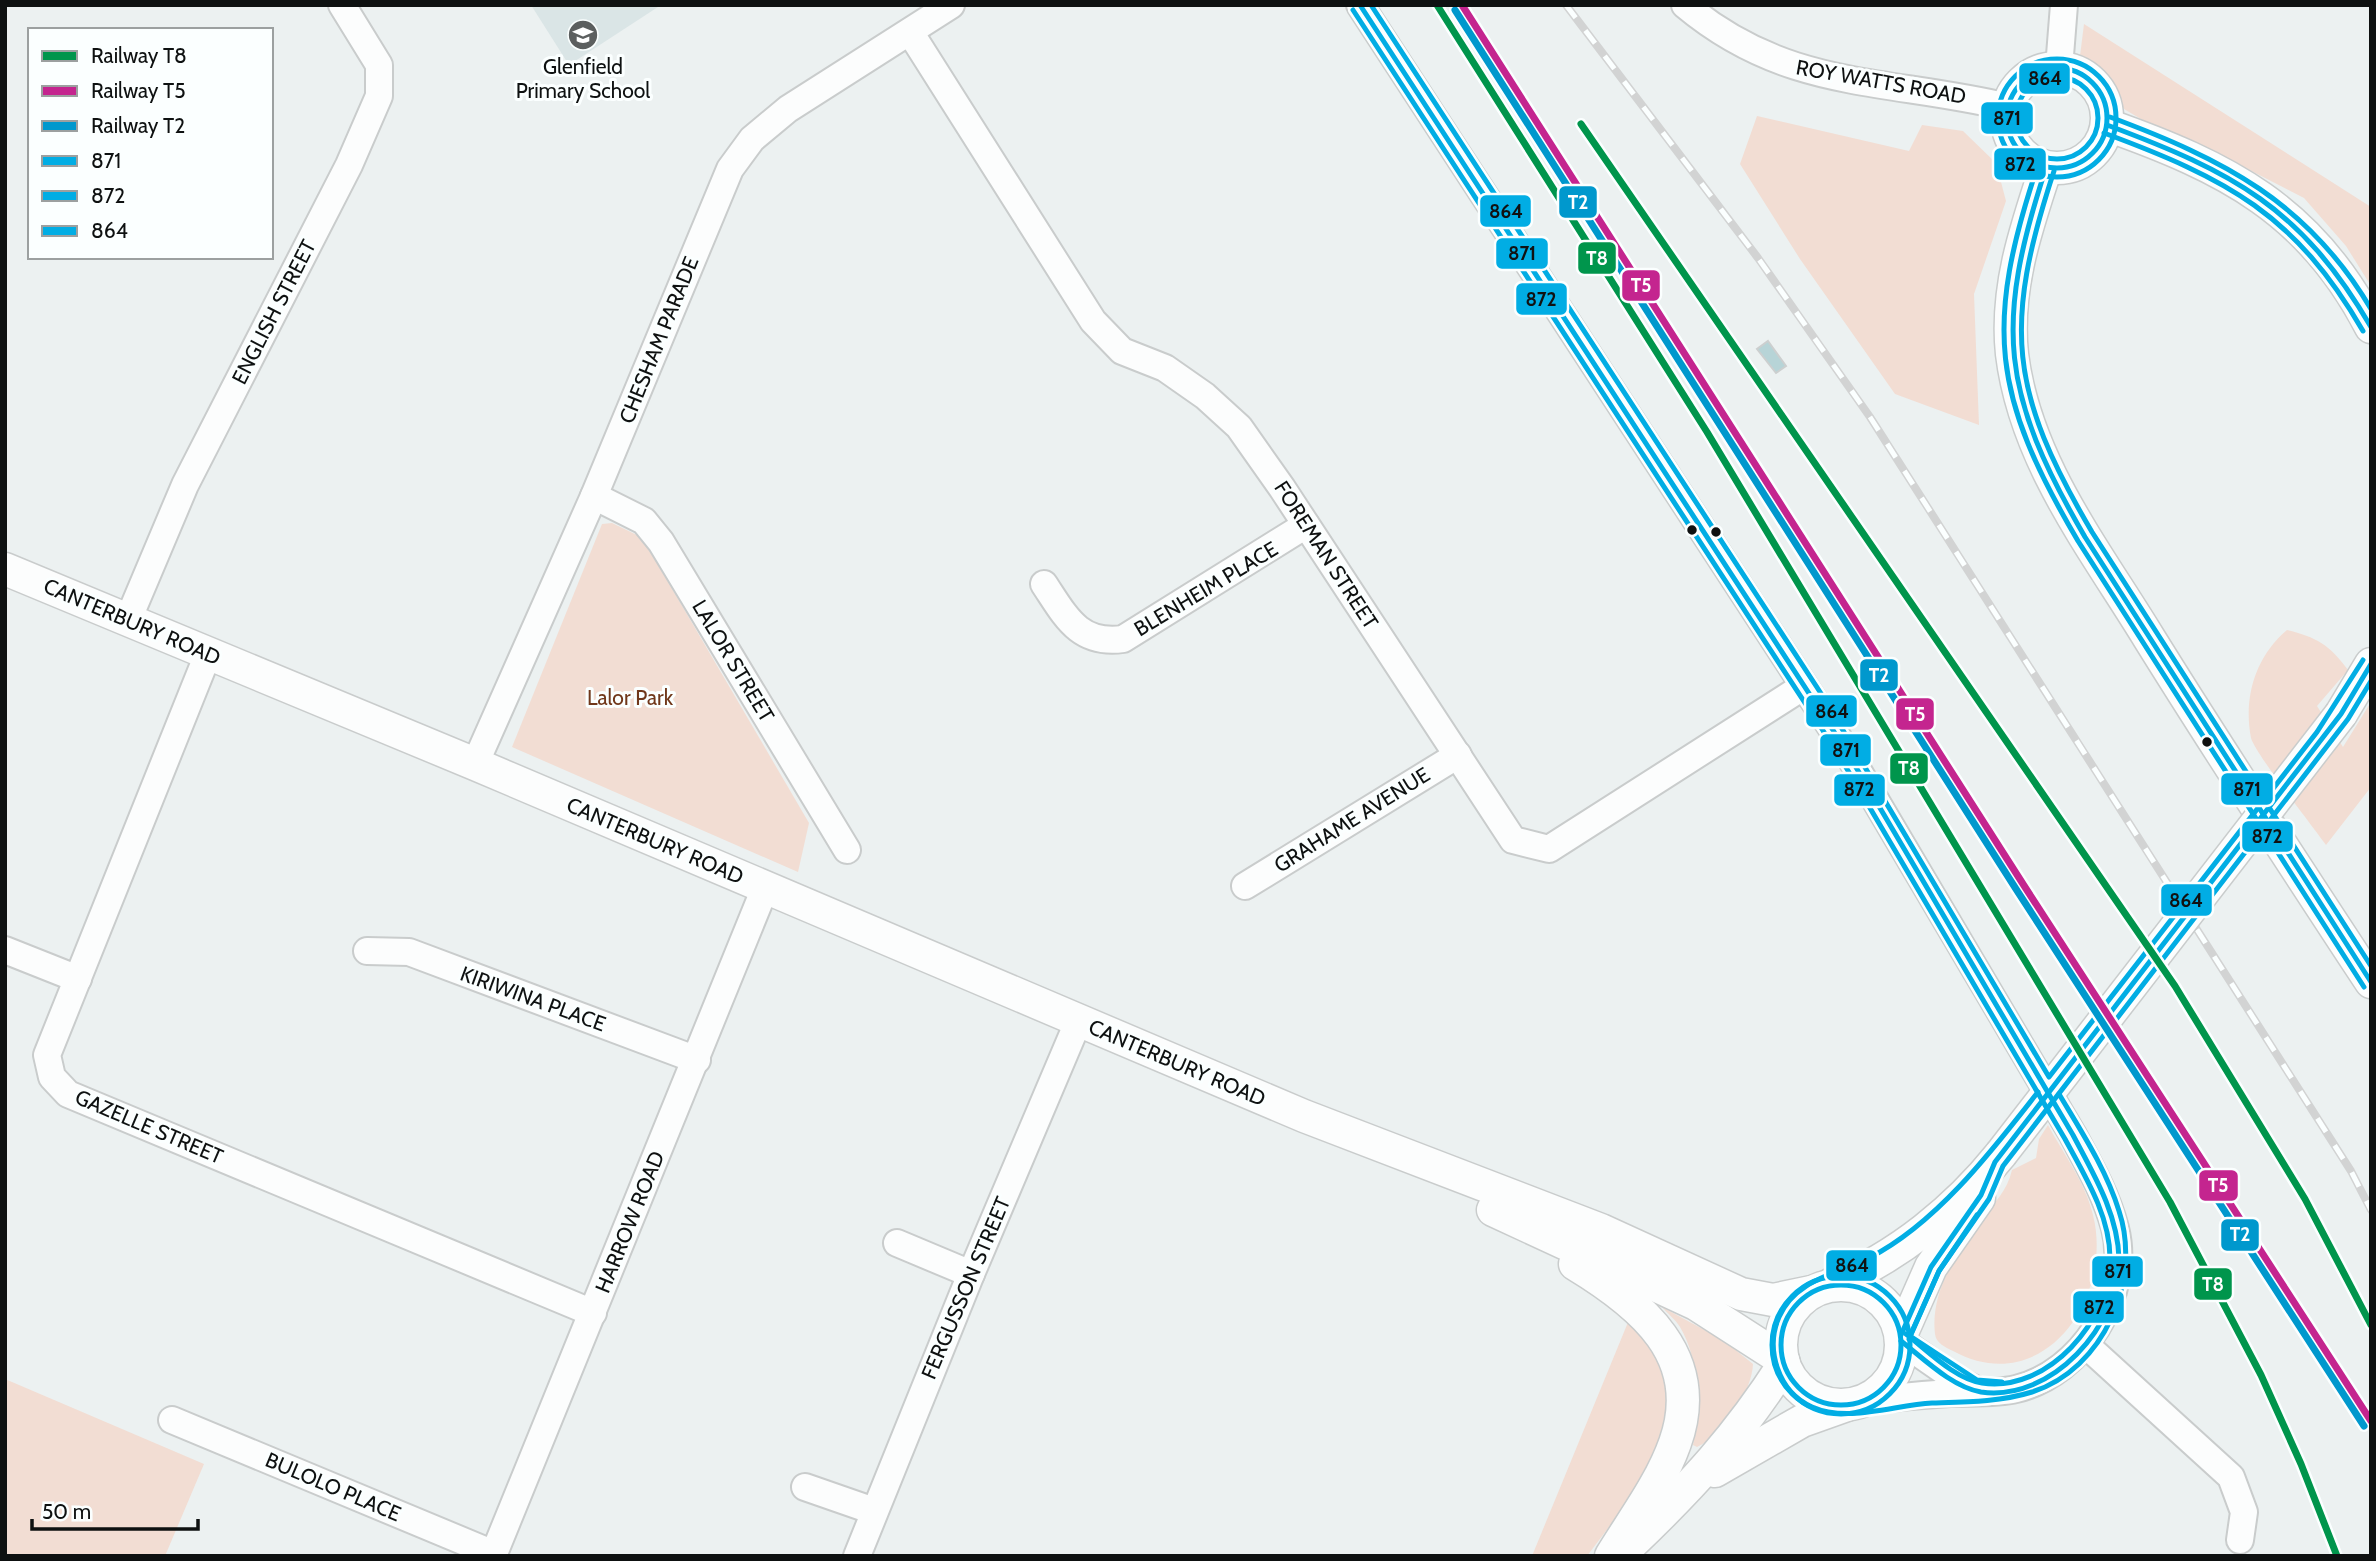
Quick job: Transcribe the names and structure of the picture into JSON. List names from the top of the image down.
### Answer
{
  "streets": {
    "main road": ["CANTERBURY ROAD"],
    "street": [
      "ROY WATTS ROAD",
      "ENGLISH STREET",
      "CHESHAM PARADE",
      "FOREMAN STREET",
      "BLENHEIM PLACE",
      "LALOR STREET",
      "GRAHAME AVENUE",
      "KIRIWINA PLACE",
      "GAZELLE STREET",
      "HARROW ROAD",
      "FERGUSSON STREET",
      "BULOLO PLACE"
    ]
  },
  "crossings": [
    ["ENGLISH STREET", "CANTERBURY ROAD"],
    ["CHESHAM PARADE", "FOREMAN STREET"],
    ["CHESHAM PARADE", "CANTERBURY ROAD"],
    ["CHESHAM PARADE", "LALOR STREET"],
    ["FOREMAN STREET", "BLENHEIM PLACE"],
    ["FOREMAN STREET", "GRAHAME AVENUE"],
    ["CANTERBURY ROAD", "GAZELLE STREET"],
    ["CANTERBURY ROAD", "HARROW ROAD"],
    ["CANTERBURY ROAD", "FERGUSSON STREET"],
    ["KIRIWINA PLACE", "HARROW ROAD"],
    ["GAZELLE STREET", "HARROW ROAD"],
    ["HARROW ROAD", "BULOLO PLACE"]
  ],
  "parks": ["Lalor Park"],
  "places": {
    "school or university": ["Glenfield Primary School"]
  },
  "lines": [
    "rail line T8",
    "rail line T5",
    "transit line 871",
    "transit line 864",
    "rail line T2",
    "transit line 872"
  ],
  "legend": [
    "Railway T8",
    "Railway T5",
    "Railway T2",
    "871",
    "872",
    "864"
  ],
  "scale_bar": "50 m"
}
